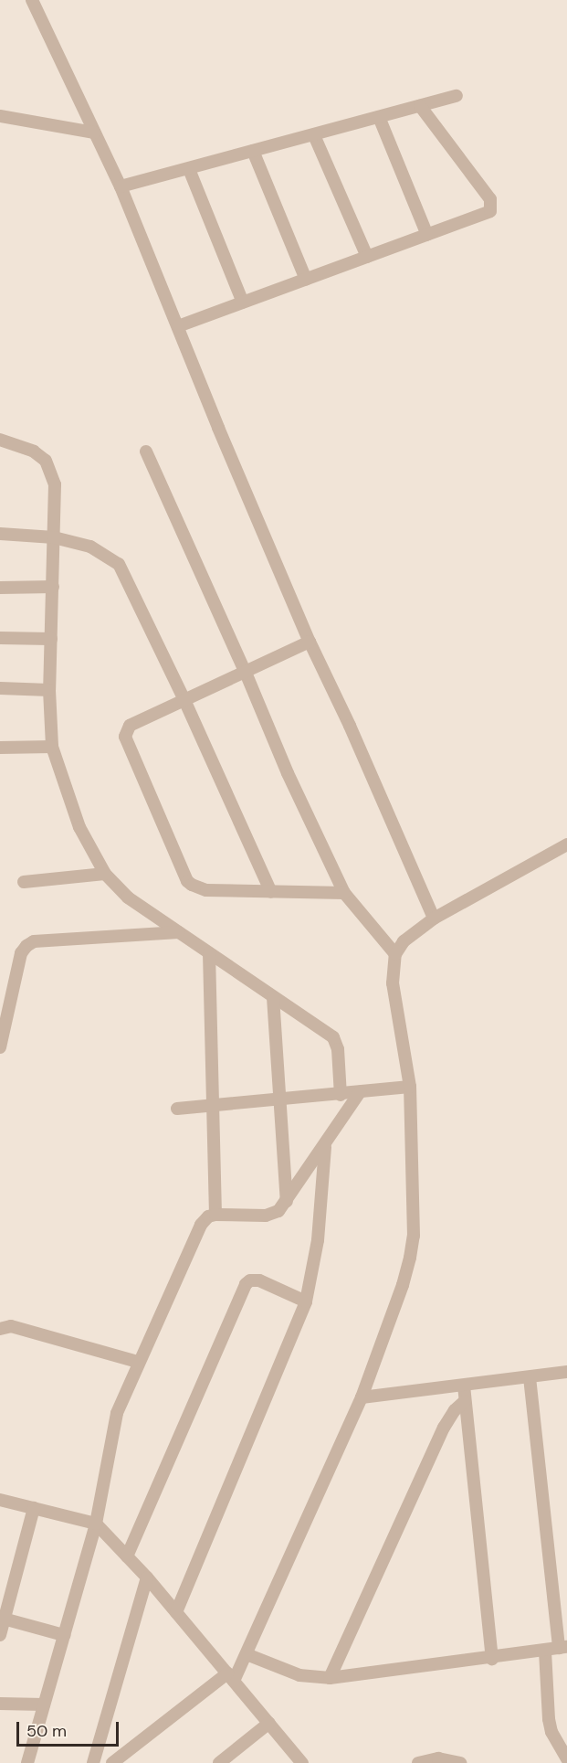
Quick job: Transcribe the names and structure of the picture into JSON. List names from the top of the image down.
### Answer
{
  "scale_bar": "50 m"
}
